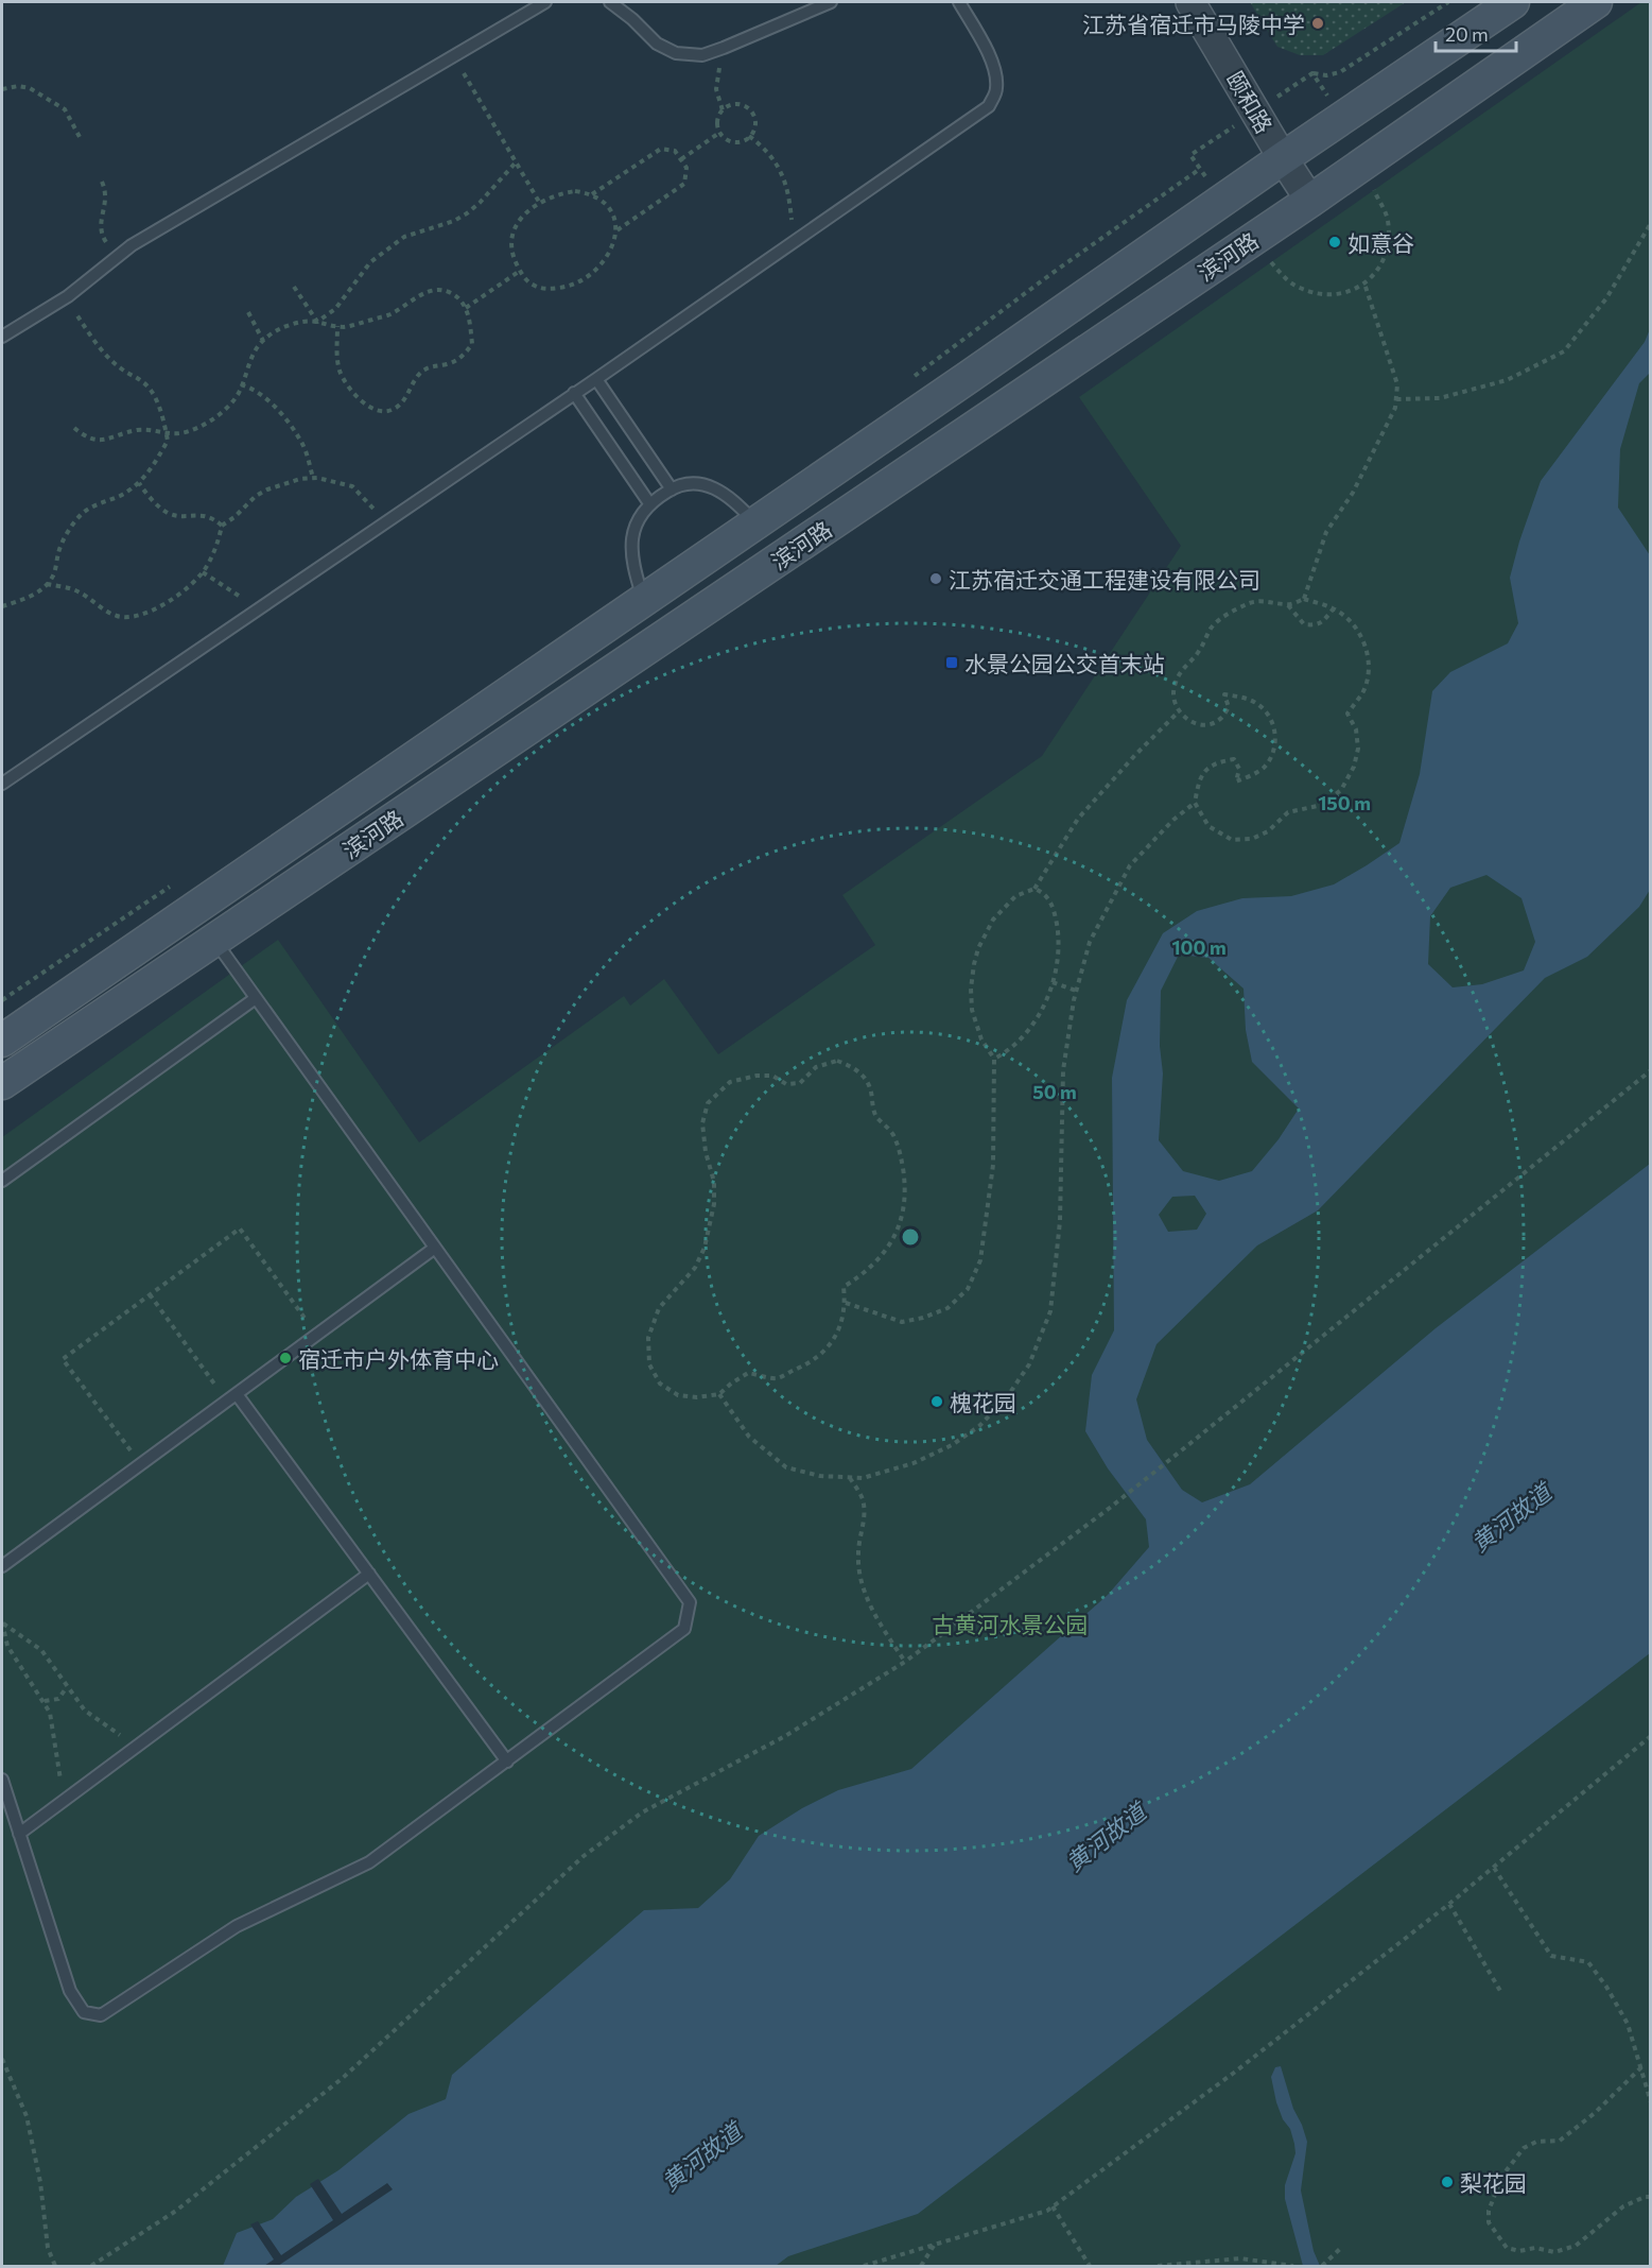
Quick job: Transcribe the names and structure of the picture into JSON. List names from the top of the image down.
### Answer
{
  "streets": {
    "main road": ["滨河路"],
    "street": ["颐和路"]
  },
  "crossings": [
    ["颐和路", "滨河路"]
  ],
  "water": ["黄河故道"],
  "parks": ["古黄河水景公园"],
  "places": {
    "other": [
      "江苏省宿迁市马陵中学",
      "如意谷",
      "江苏宿迁交通工程建设有限公司",
      "宿迁市户外体育中心",
      "槐花园",
      "梨花园"
    ],
    "transit": ["水景公园公交首末站"]
  },
  "scale_bar": "20 m",
  "rings": ["150 m", "100 m", "50 m"]
}
